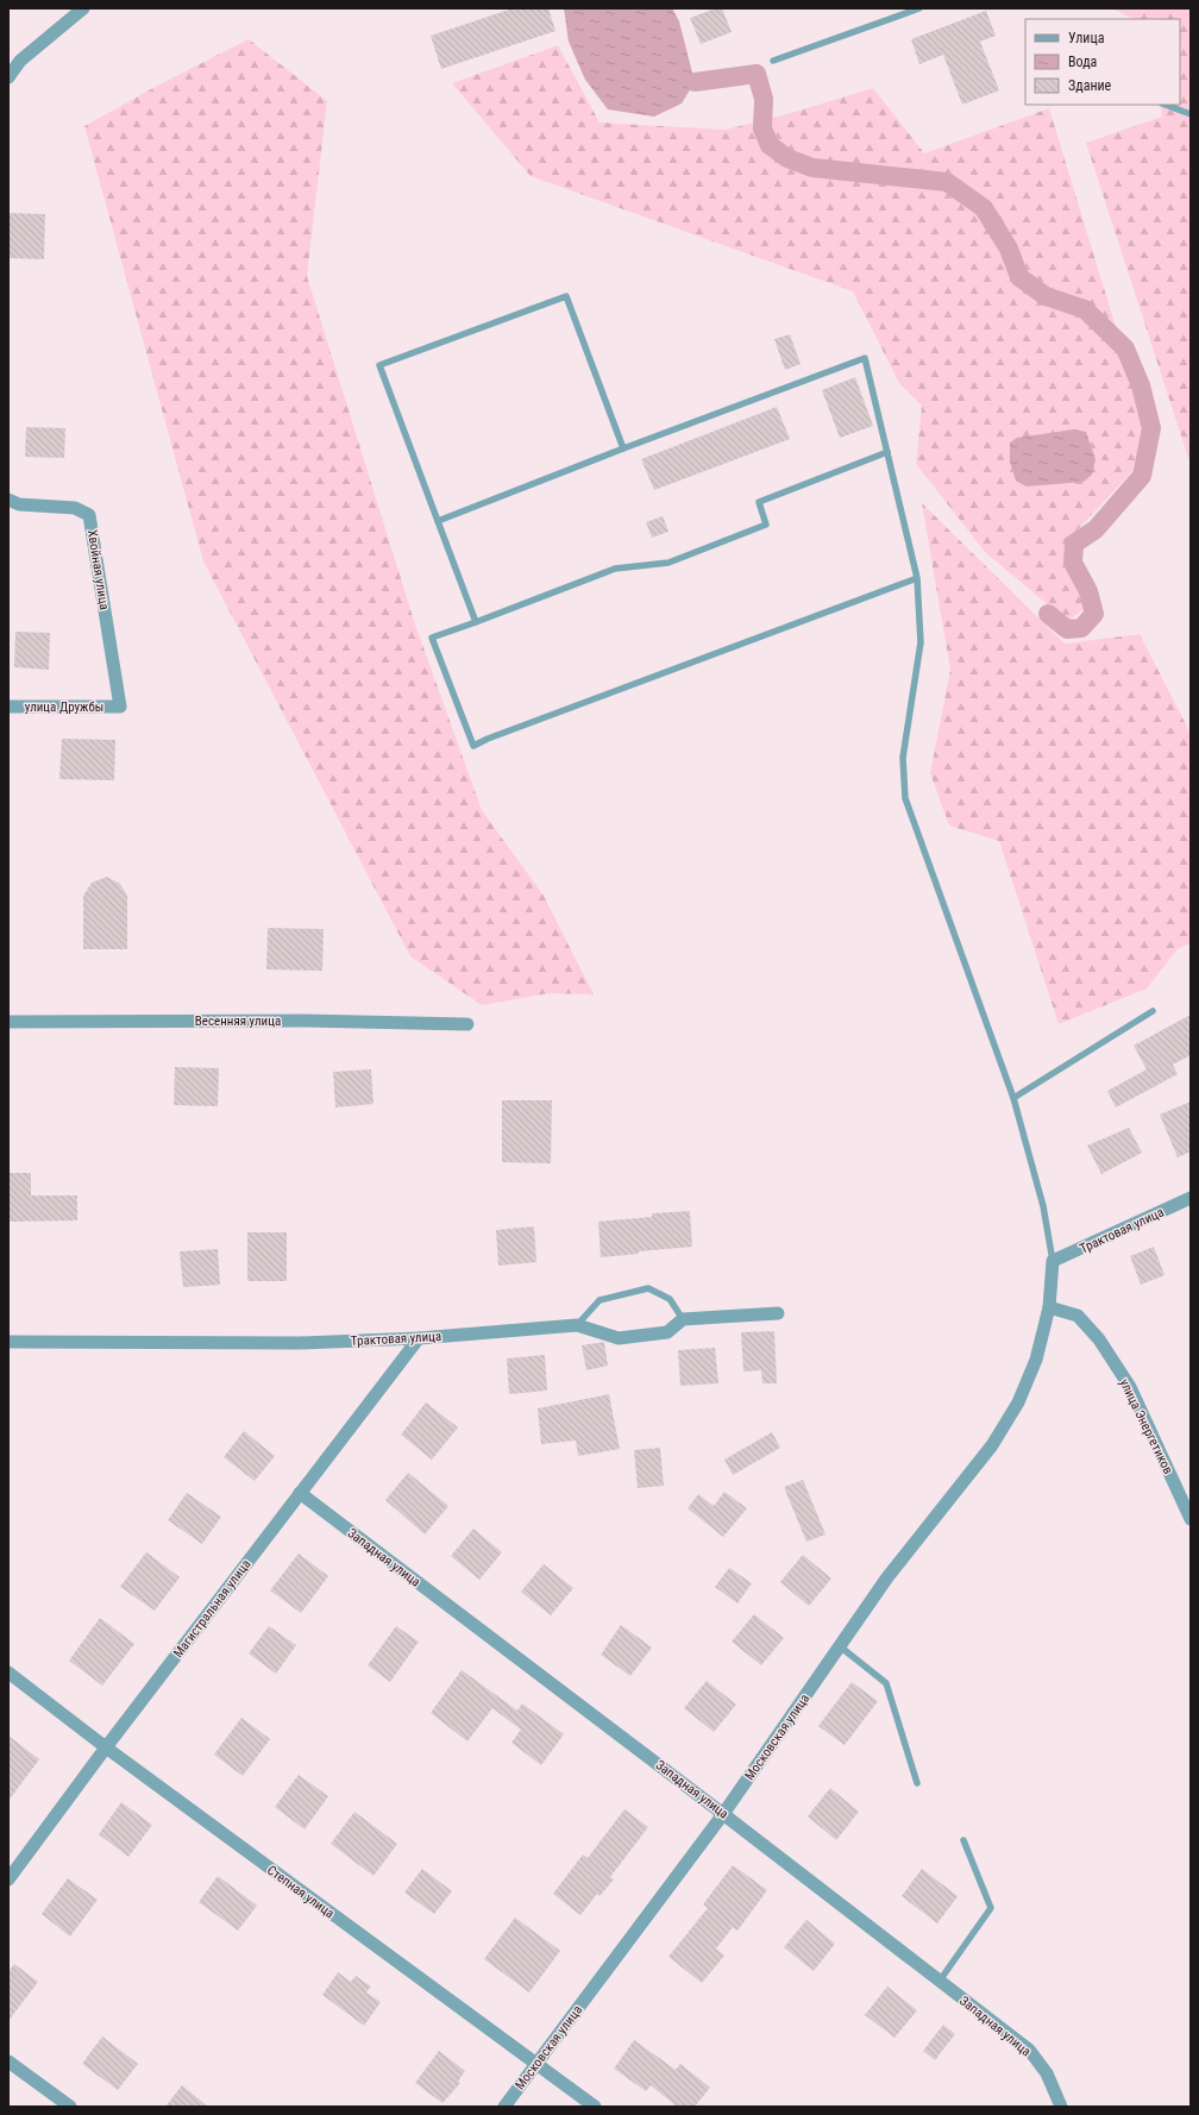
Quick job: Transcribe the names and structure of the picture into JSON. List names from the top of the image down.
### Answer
{
  "streets": {
    "street": [
      "Хвойная улица",
      "улица Дружбы",
      "Весенняя улица",
      "Трактовая улица",
      "улица Энергетиков",
      "Западная улица",
      "Магистральная улица",
      "Московская улица",
      "Степная улица"
    ]
  },
  "crossings": [
    ["Хвойная улица", "улица Дружбы"],
    ["Трактовая улица", "Магистральная улица"],
    ["Трактовая улица", "Московская улица"],
    ["улица Энергетиков", "Московская улица"],
    ["Западная улица", "Магистральная улица"],
    ["Западная улица", "Московская улица"],
    ["Магистральная улица", "Степная улица"],
    ["Московская улица", "Степная улица"]
  ],
  "legend": ["Улица", "Вода", "Здание"]
}
